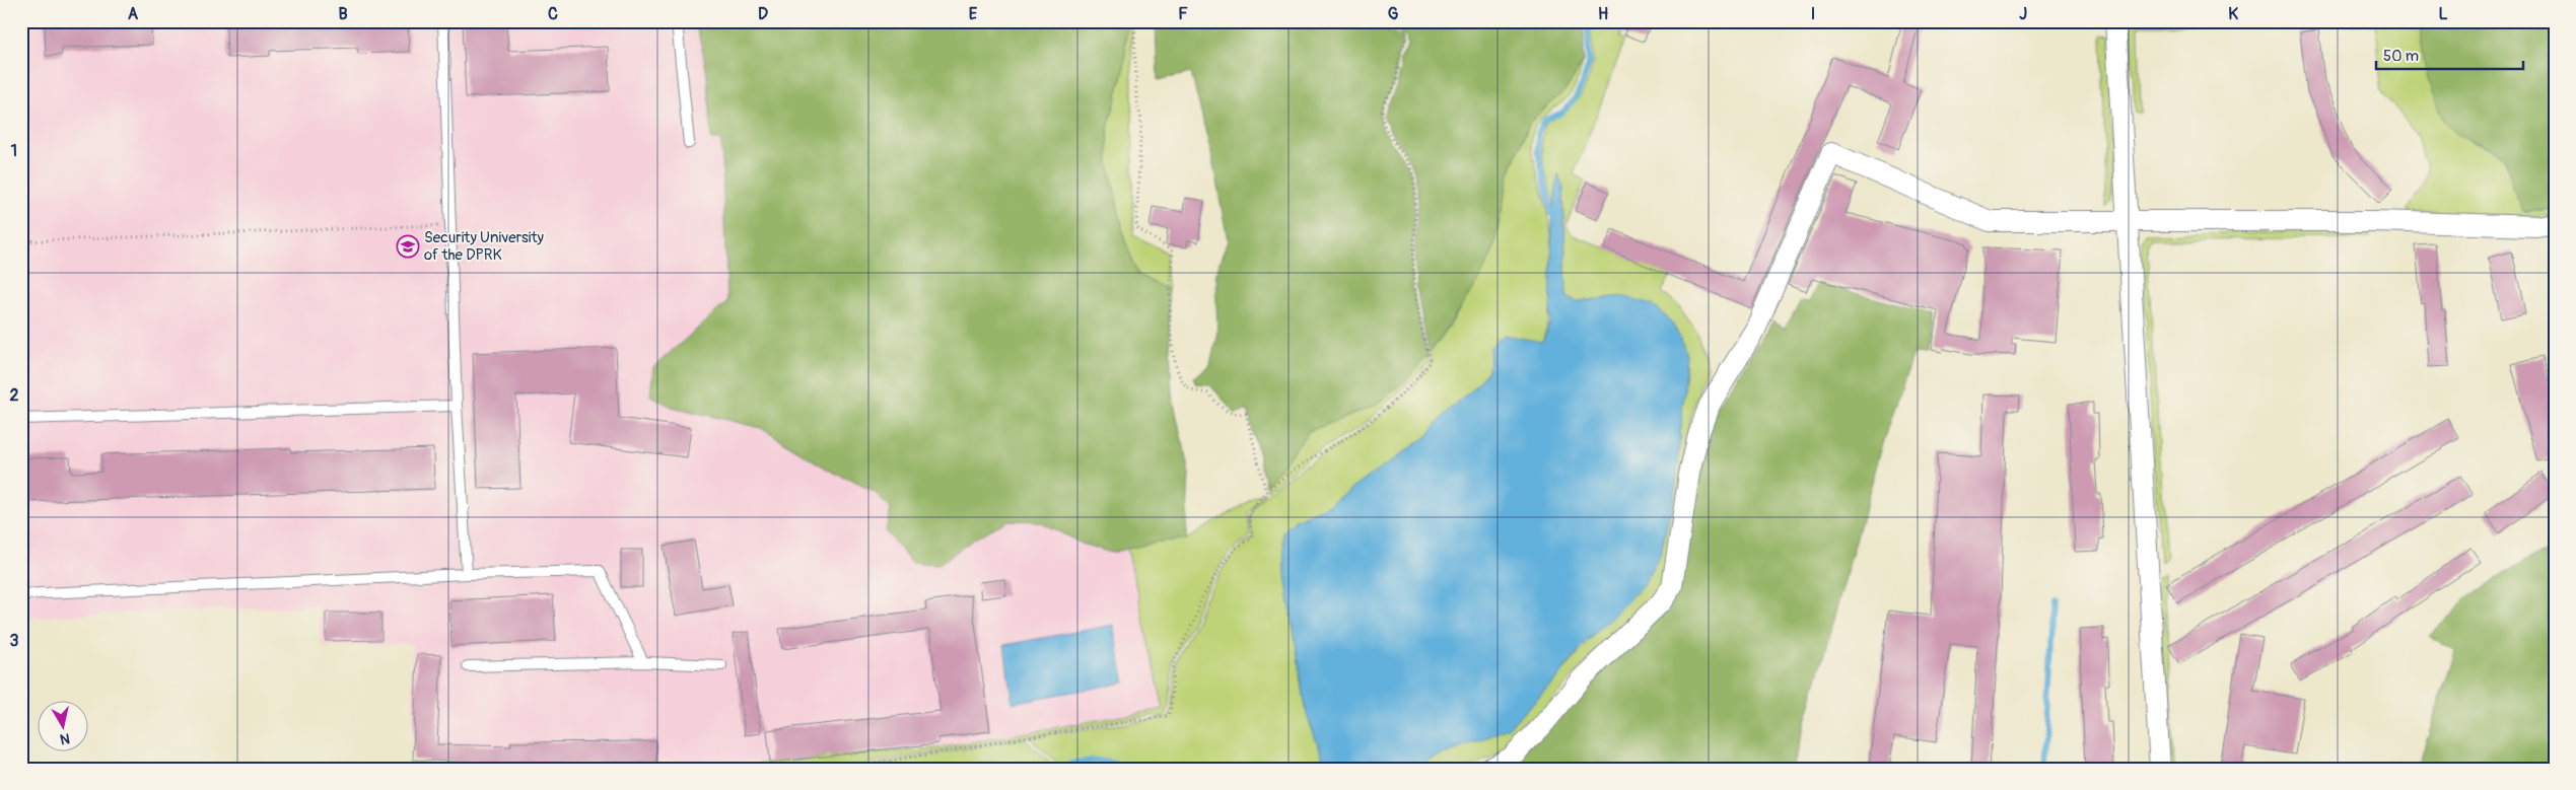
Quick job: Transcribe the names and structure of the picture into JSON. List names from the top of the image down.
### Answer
{
  "places": {
    "school or university": ["Security University of the DPRK"]
  },
  "scale_bar": "50 m",
  "north": "bottom",
  "grid": {
    "columns": [
      "A",
      "B",
      "C",
      "D",
      "E",
      "F",
      "G",
      "H",
      "I",
      "J",
      "K",
      "L"
    ],
    "rows": ["1", "2", "3"]
  }
}
